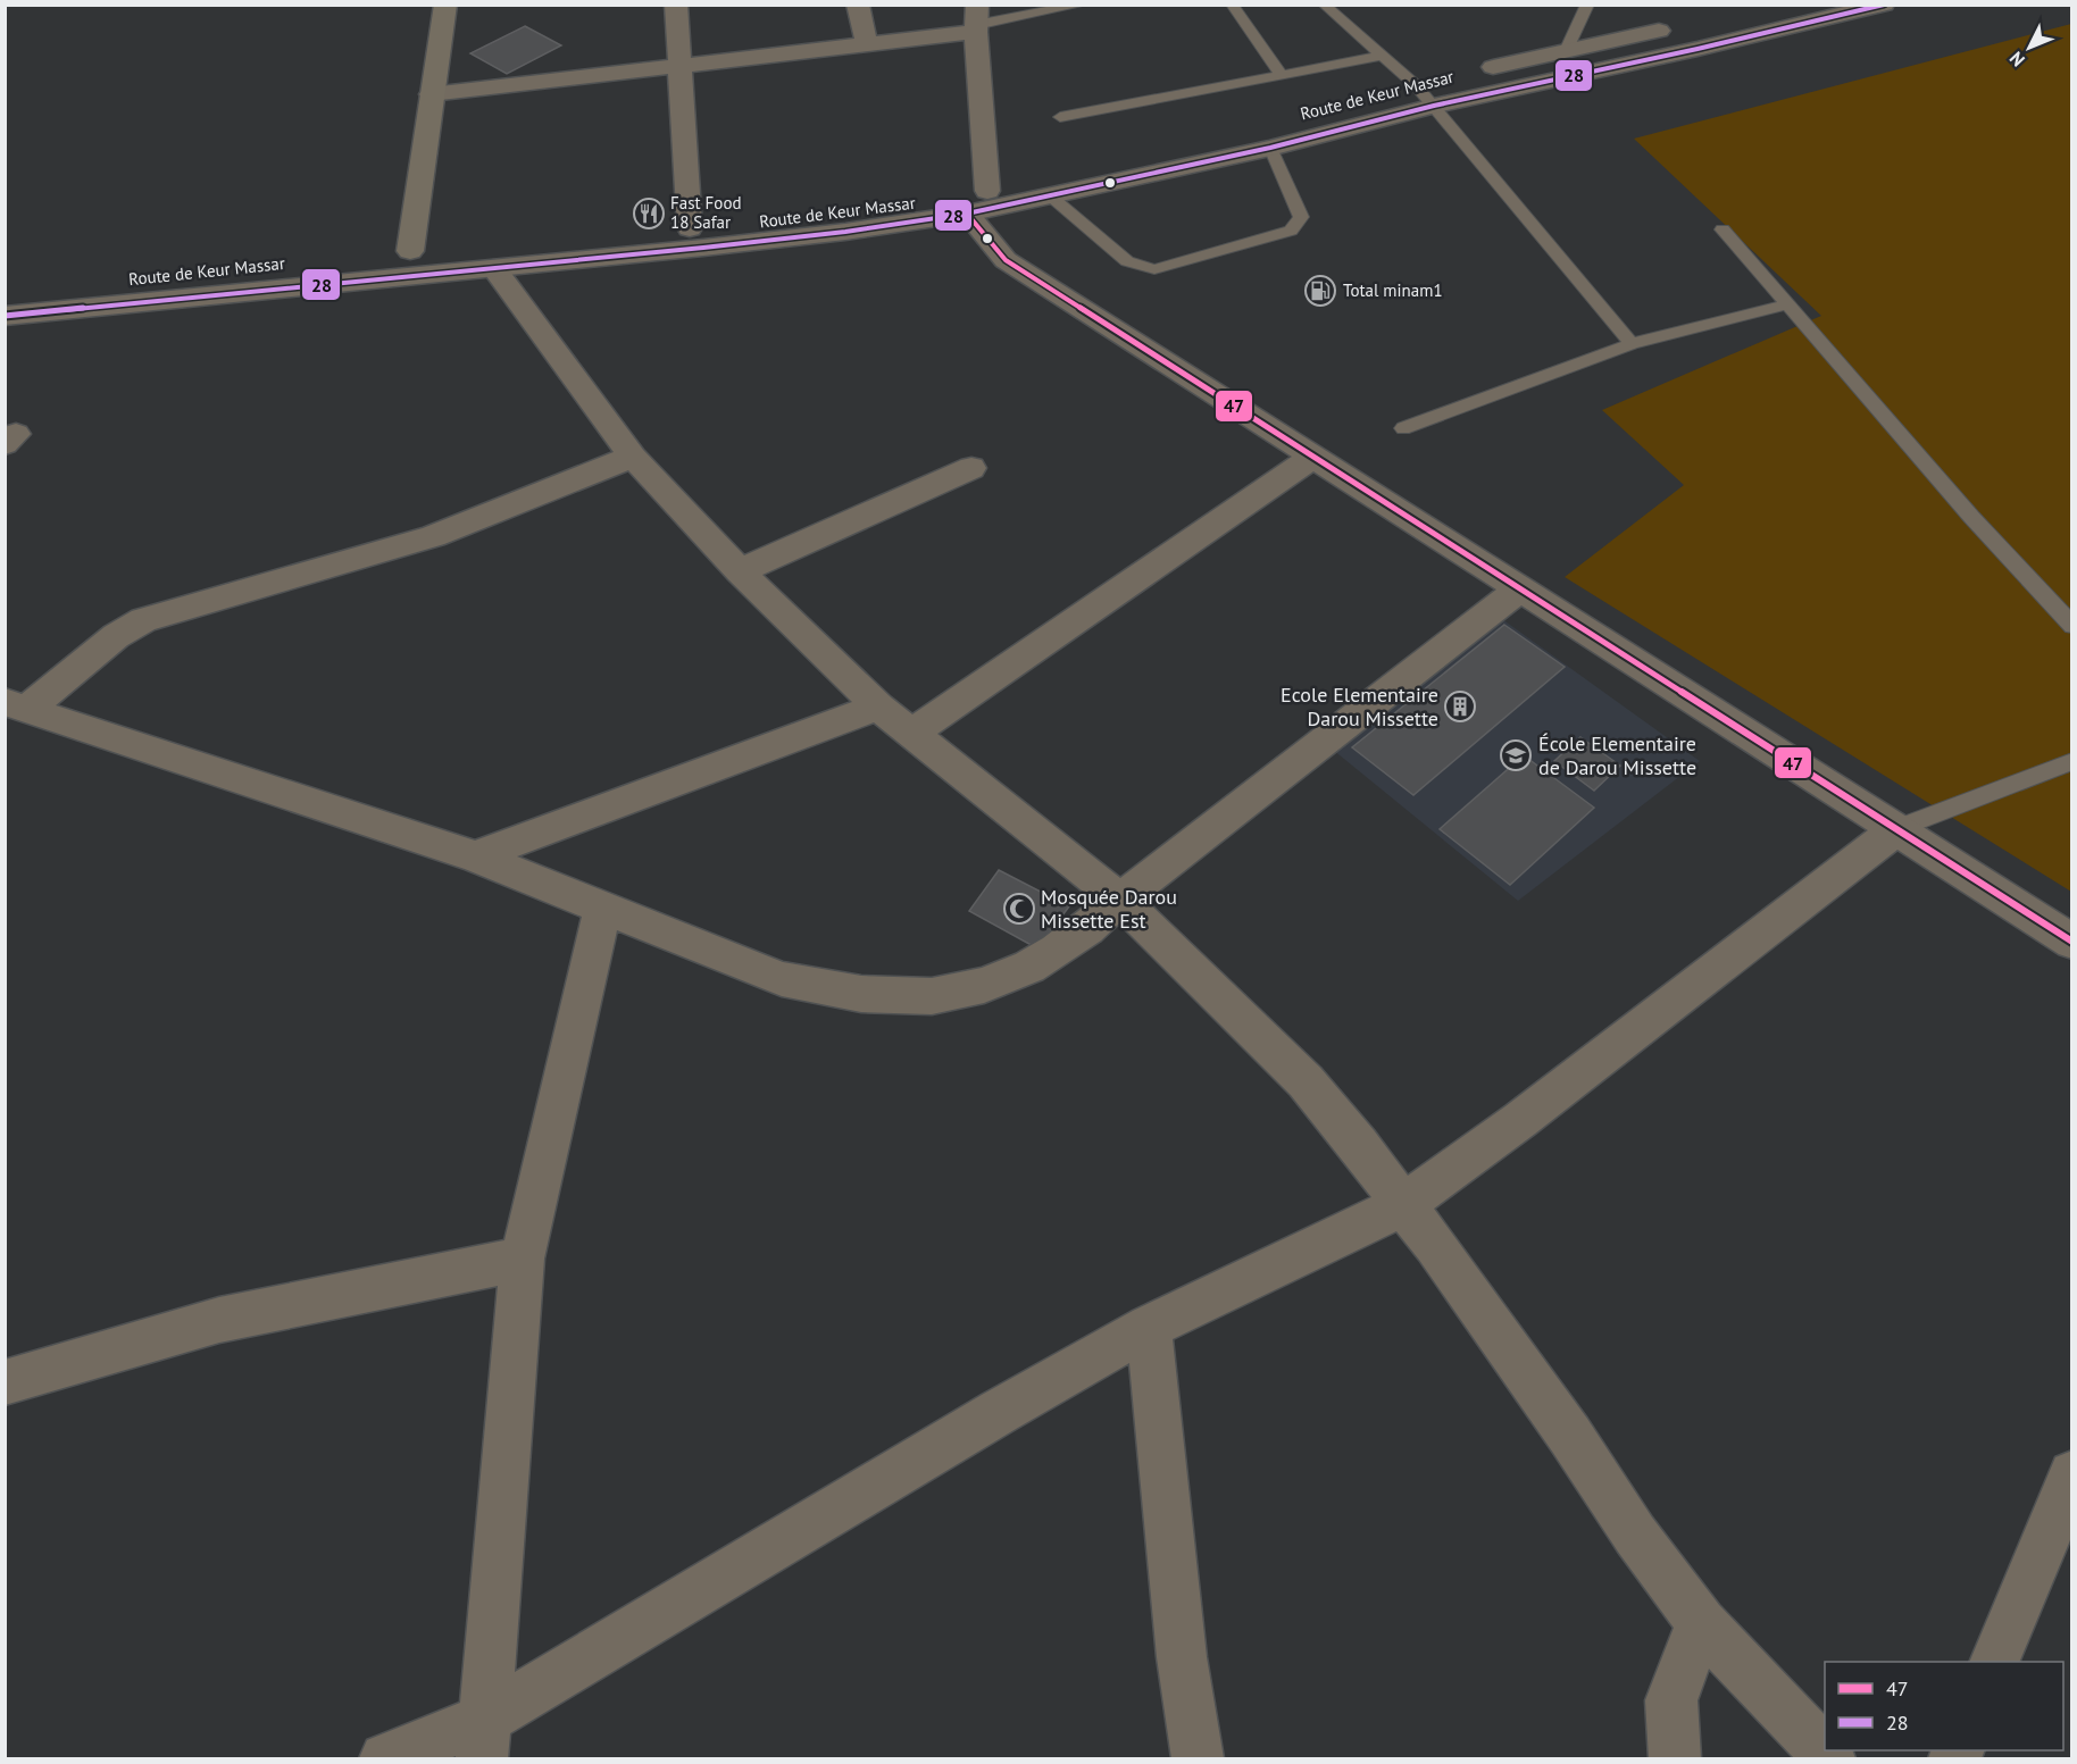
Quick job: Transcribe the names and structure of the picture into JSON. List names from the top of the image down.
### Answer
{
  "streets": {
    "street": ["Route de Keur Massar"]
  },
  "places": {
    "restaurant": ["Fast Food 18 Safar"],
    "fuel station": ["Total minam1"],
    "building": ["Ecole Elementaire Darou Missette"],
    "school or university": ["École Elementaire de Darou Missette"],
    "mosque": ["Mosquée Darou Missette Est"]
  },
  "lines": ["transit line 28", "transit line 47"],
  "legend": ["47", "28"],
  "north": "bottom left"
}
